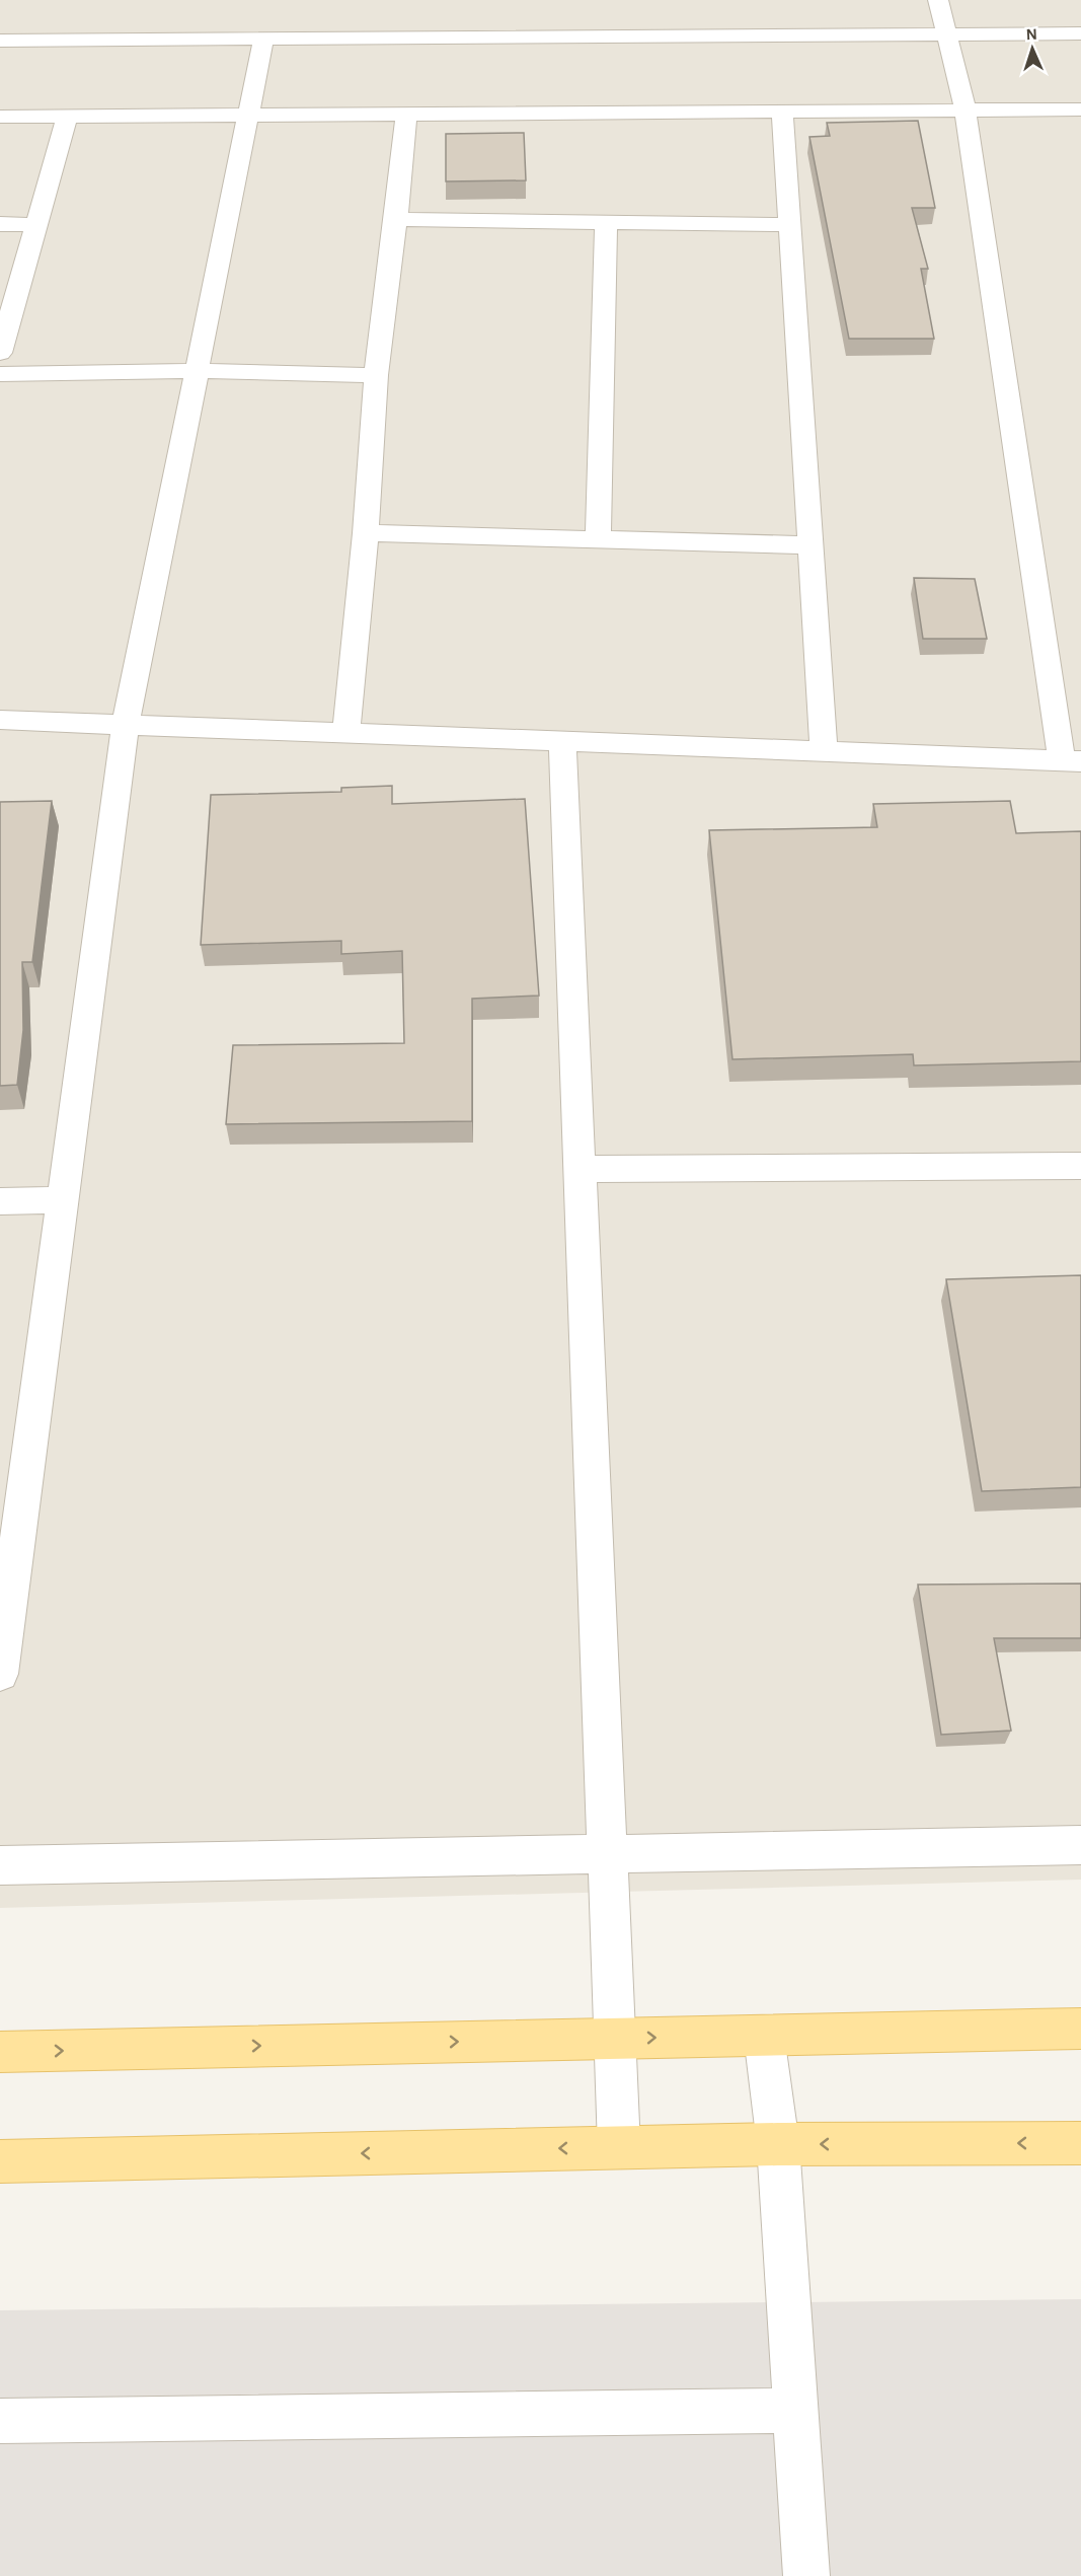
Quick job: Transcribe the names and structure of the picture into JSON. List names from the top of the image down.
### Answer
{
  "north": "top"
}
